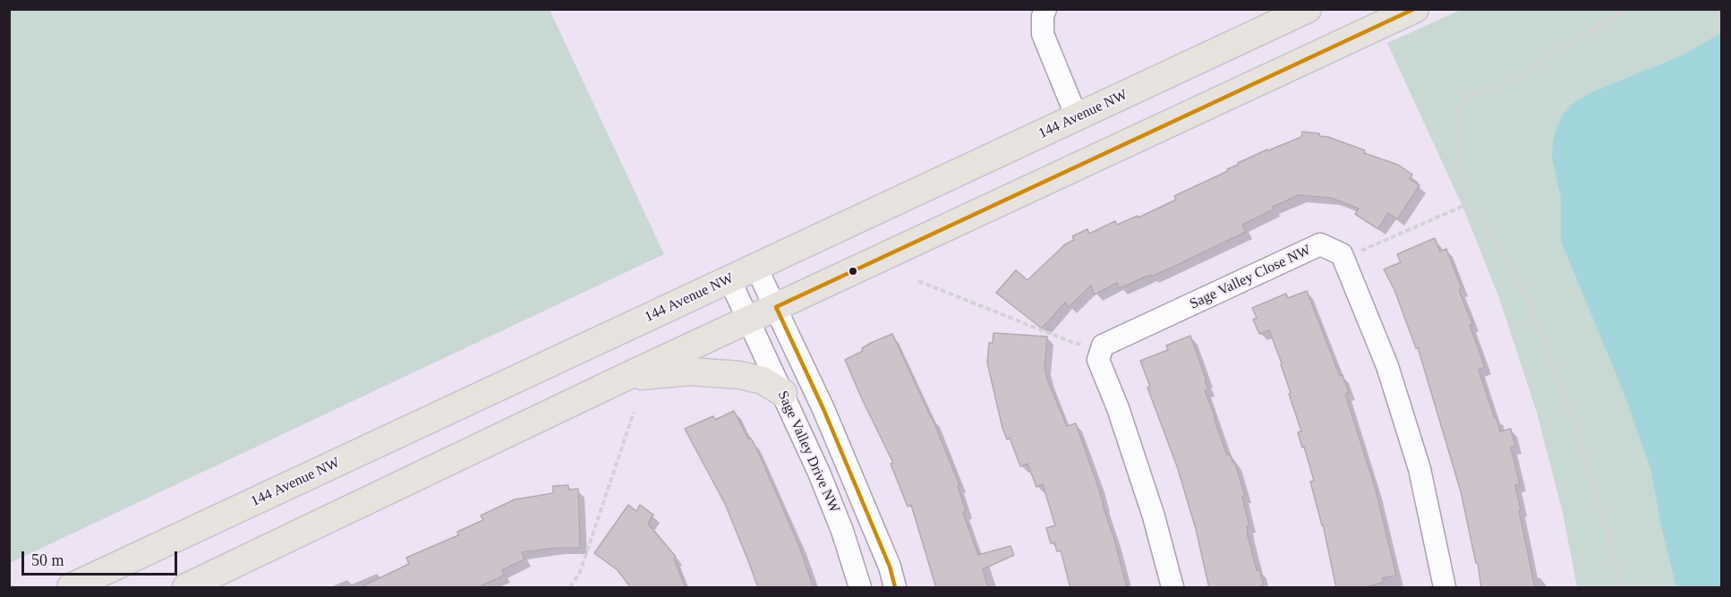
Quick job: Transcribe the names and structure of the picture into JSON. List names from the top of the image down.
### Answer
{
  "streets": {
    "main road": ["144 Avenue NW"],
    "street": ["Sage Valley Close NW", "Sage Valley Drive NW"]
  },
  "crossings": [
    ["144 Avenue NW", "Sage Valley Drive NW"]
  ],
  "scale_bar": "50 m"
}
